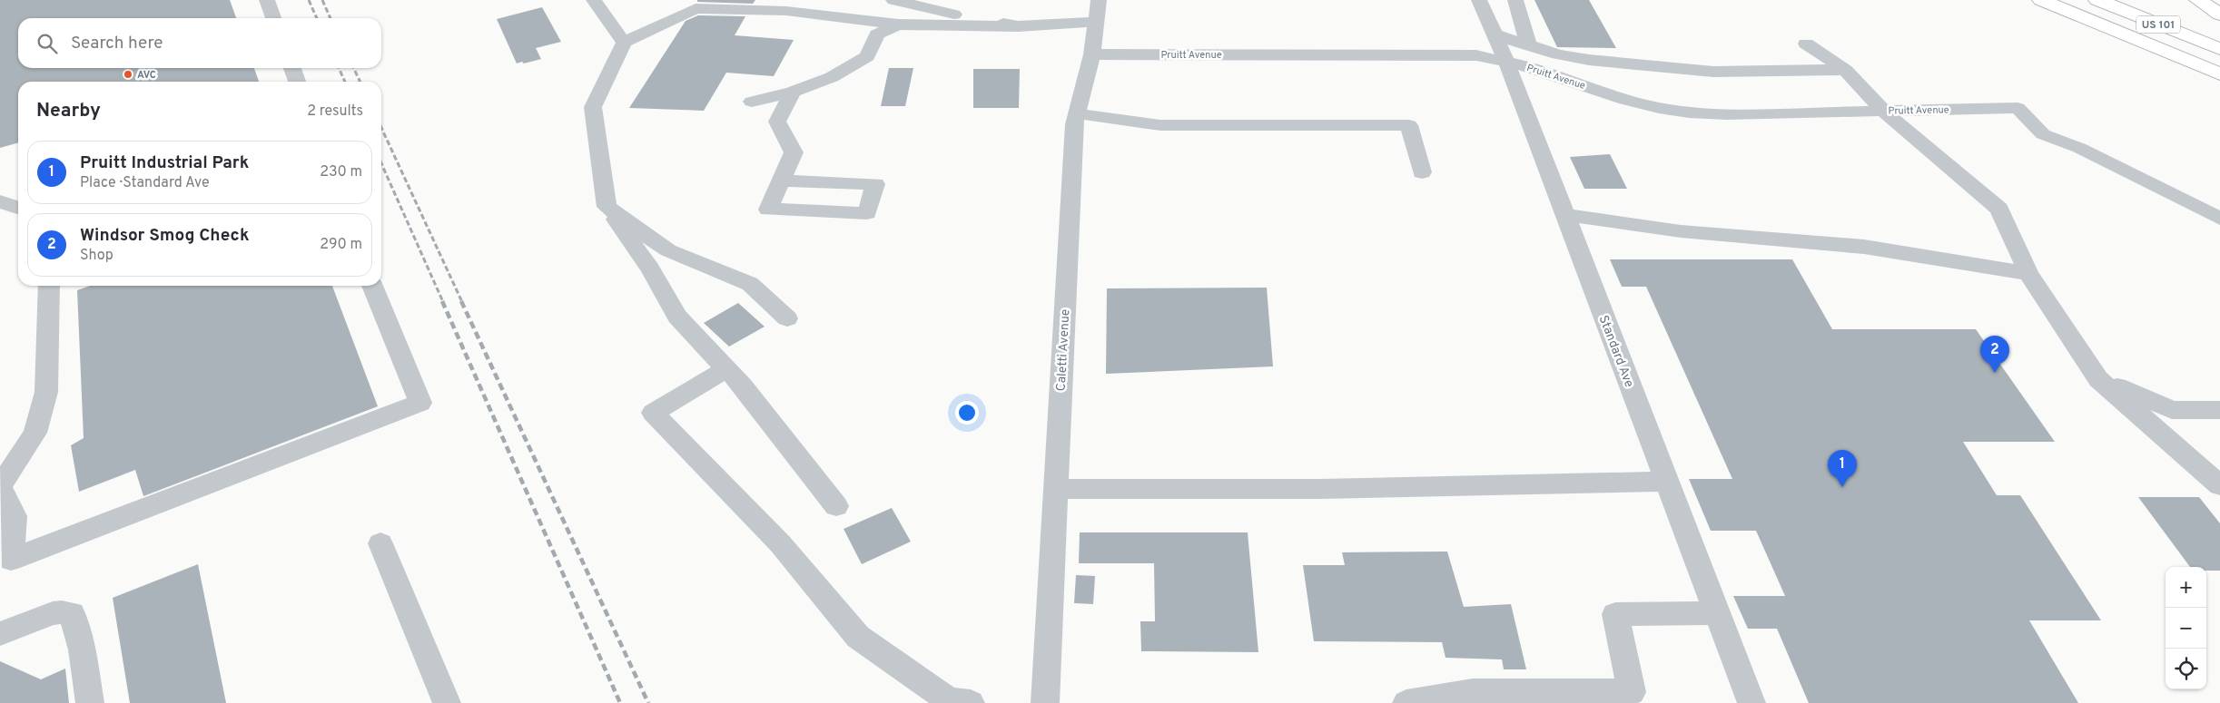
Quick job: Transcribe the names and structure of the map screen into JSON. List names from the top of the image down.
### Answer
{
  "streets": {
    "highway": ["US 101"],
    "street": ["Pruitt Avenue", "Caletti Avenue", "Standard Ave"]
  },
  "crossings": [
    ["Pruitt Avenue", "Caletti Avenue"],
    ["Pruitt Avenue", "Standard Ave"]
  ],
  "places": ["AVC"],
  "page": {
    "search": "Search here",
    "heading": ["Nearby", "2 results"],
    "list": [
      {
        "mark": "1",
        "name": "Pruitt Industrial Park",
        "note": "Place · Standard Ave",
        "value": "230 m"
      },
      {
        "mark": "2",
        "name": "Windsor Smog Check",
        "note": "Shop",
        "value": "290 m"
      }
    ],
    "pins": ["2", "1"],
    "map_buttons": ["+", "−"]
  }
}
